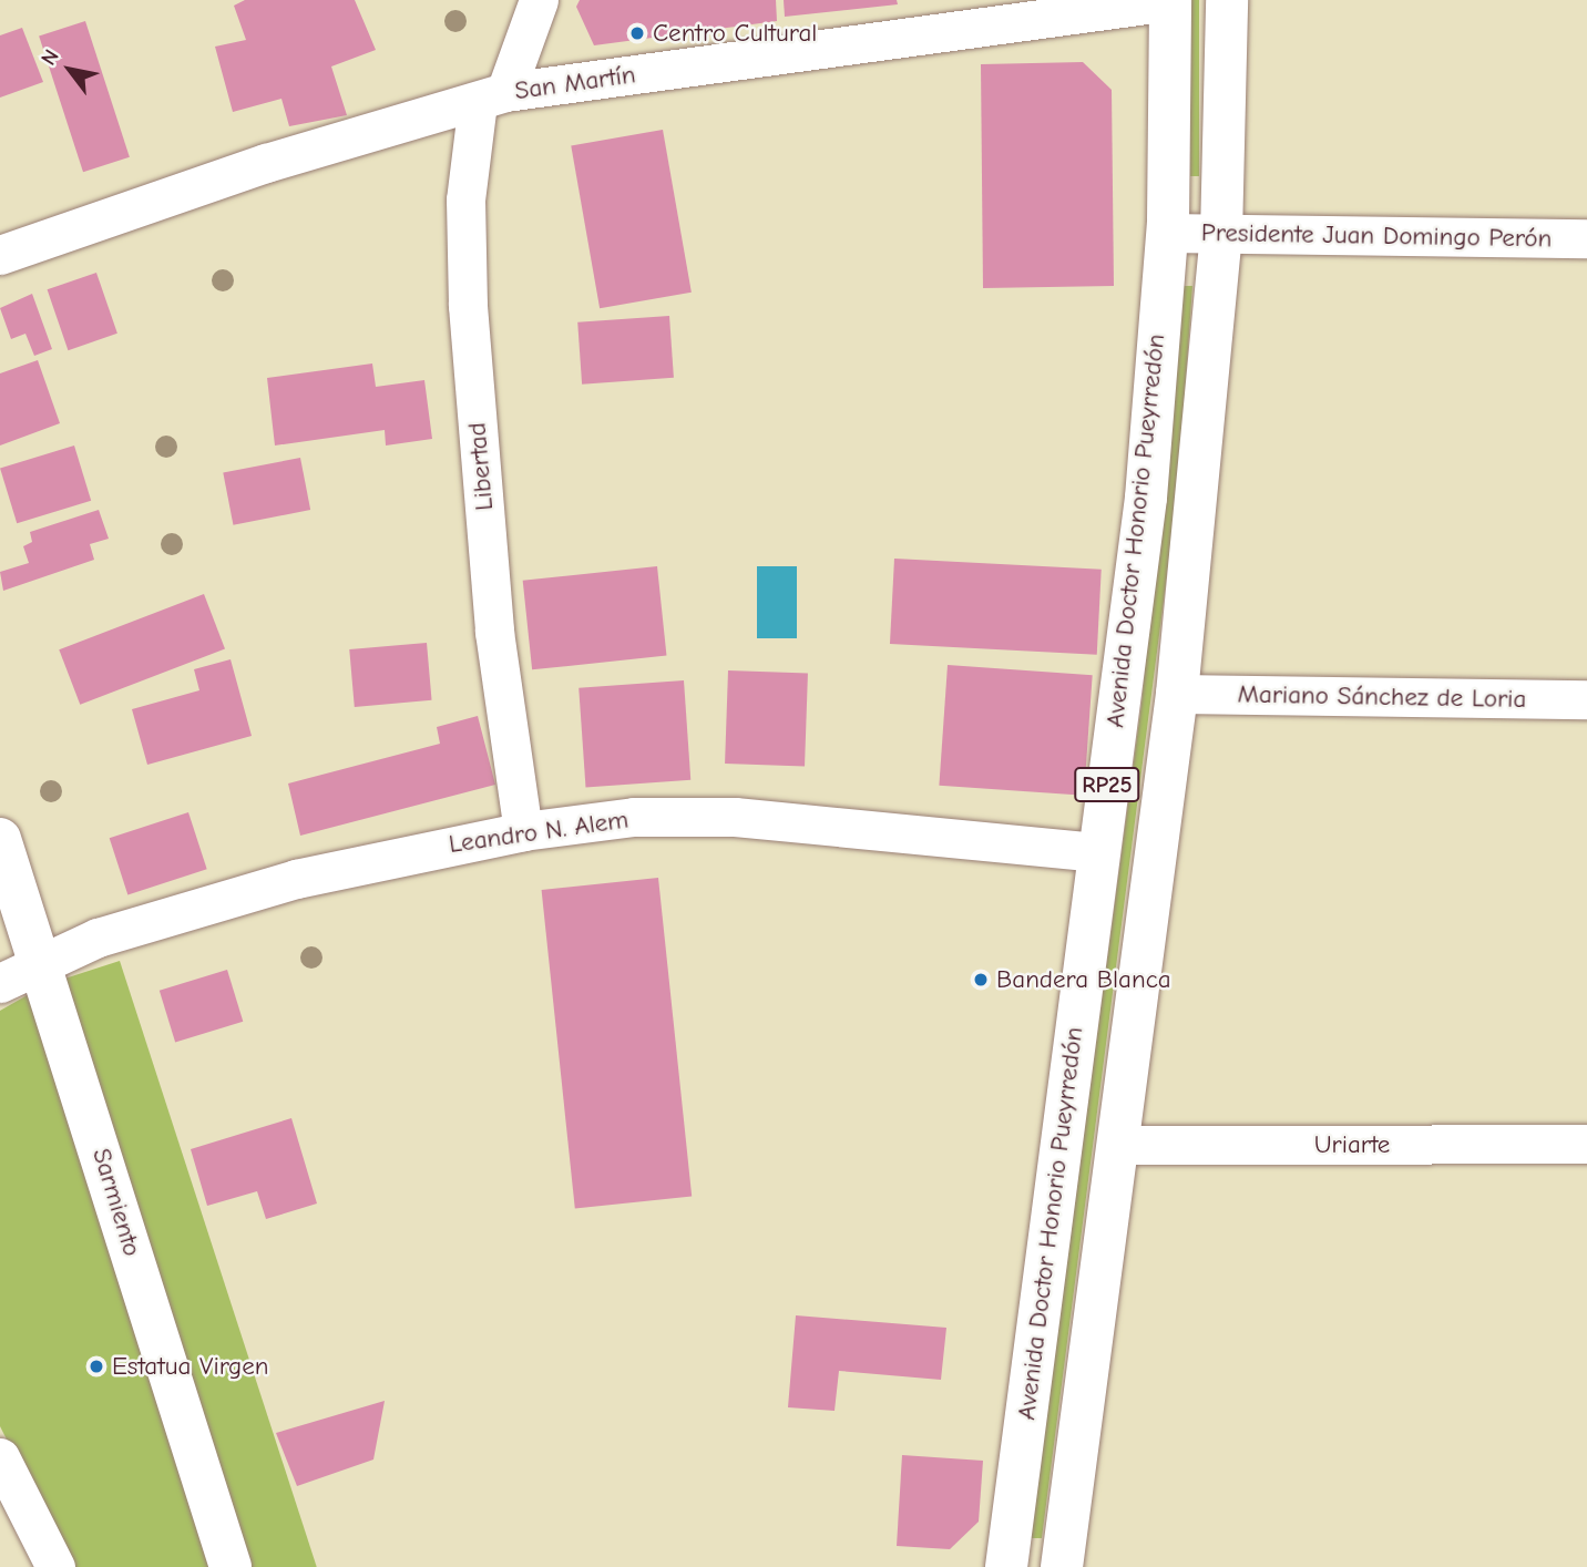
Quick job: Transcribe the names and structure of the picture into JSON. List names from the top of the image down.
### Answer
{
  "streets": {
    "main road": ["Avenida Doctor Honorio Pueyrredón", "RP25", "Sarmiento"],
    "street": [
      "San Martín",
      "Presidente Juan Domingo Perón",
      "Libertad",
      "Mariano Sánchez de Loria",
      "Leandro N. Alem",
      "Uriarte"
    ]
  },
  "crossings": [
    ["San Martín", "Libertad"],
    ["San Martín", "Avenida Doctor Honorio Pueyrredón"],
    ["Presidente Juan Domingo Perón", "Avenida Doctor Honorio Pueyrredón"],
    ["Presidente Juan Domingo Perón", "RP25"],
    ["Libertad", "Leandro N. Alem"],
    ["Avenida Doctor Honorio Pueyrredón", "Leandro N. Alem"],
    ["Mariano Sánchez de Loria", "RP25"],
    ["RP25", "Uriarte"],
    ["Leandro N. Alem", "Sarmiento"]
  ],
  "places": ["Centro Cultural", "Bandera Blanca", "Estatua Virgen"],
  "north": "top left"
}
